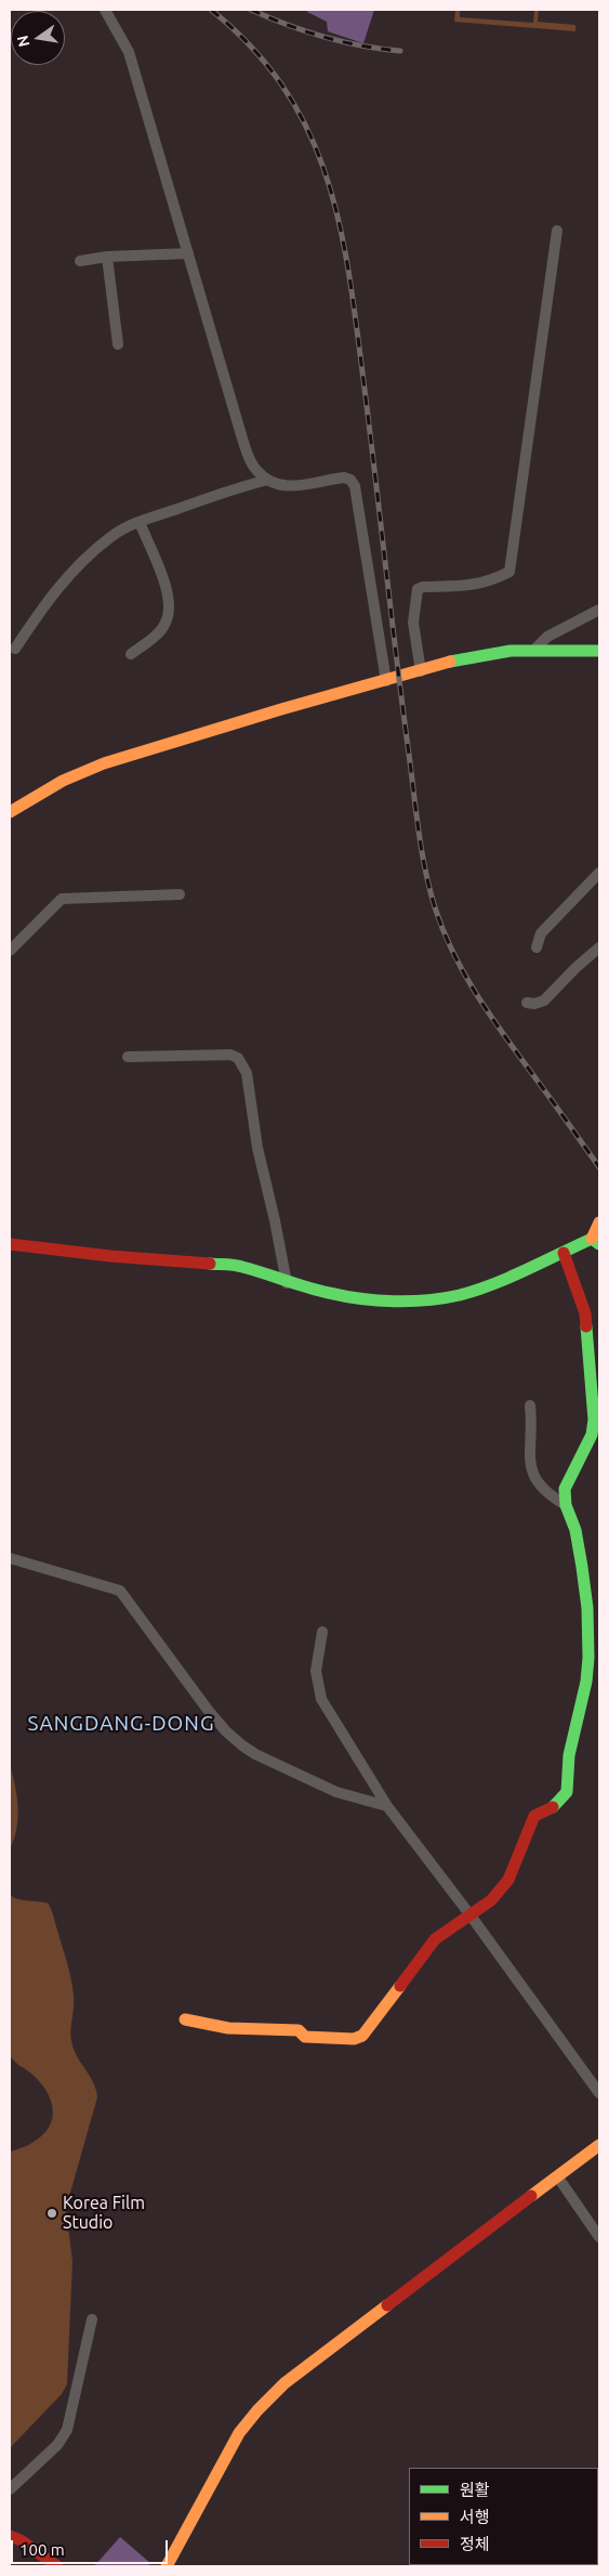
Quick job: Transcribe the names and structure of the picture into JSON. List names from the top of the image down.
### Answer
{
  "districts": ["SANGDANG-DONG"],
  "places": ["Korea Film Studio"],
  "legend": ["원활", "서행", "정체"],
  "scale_bar": "100 m",
  "north": "left"
}
